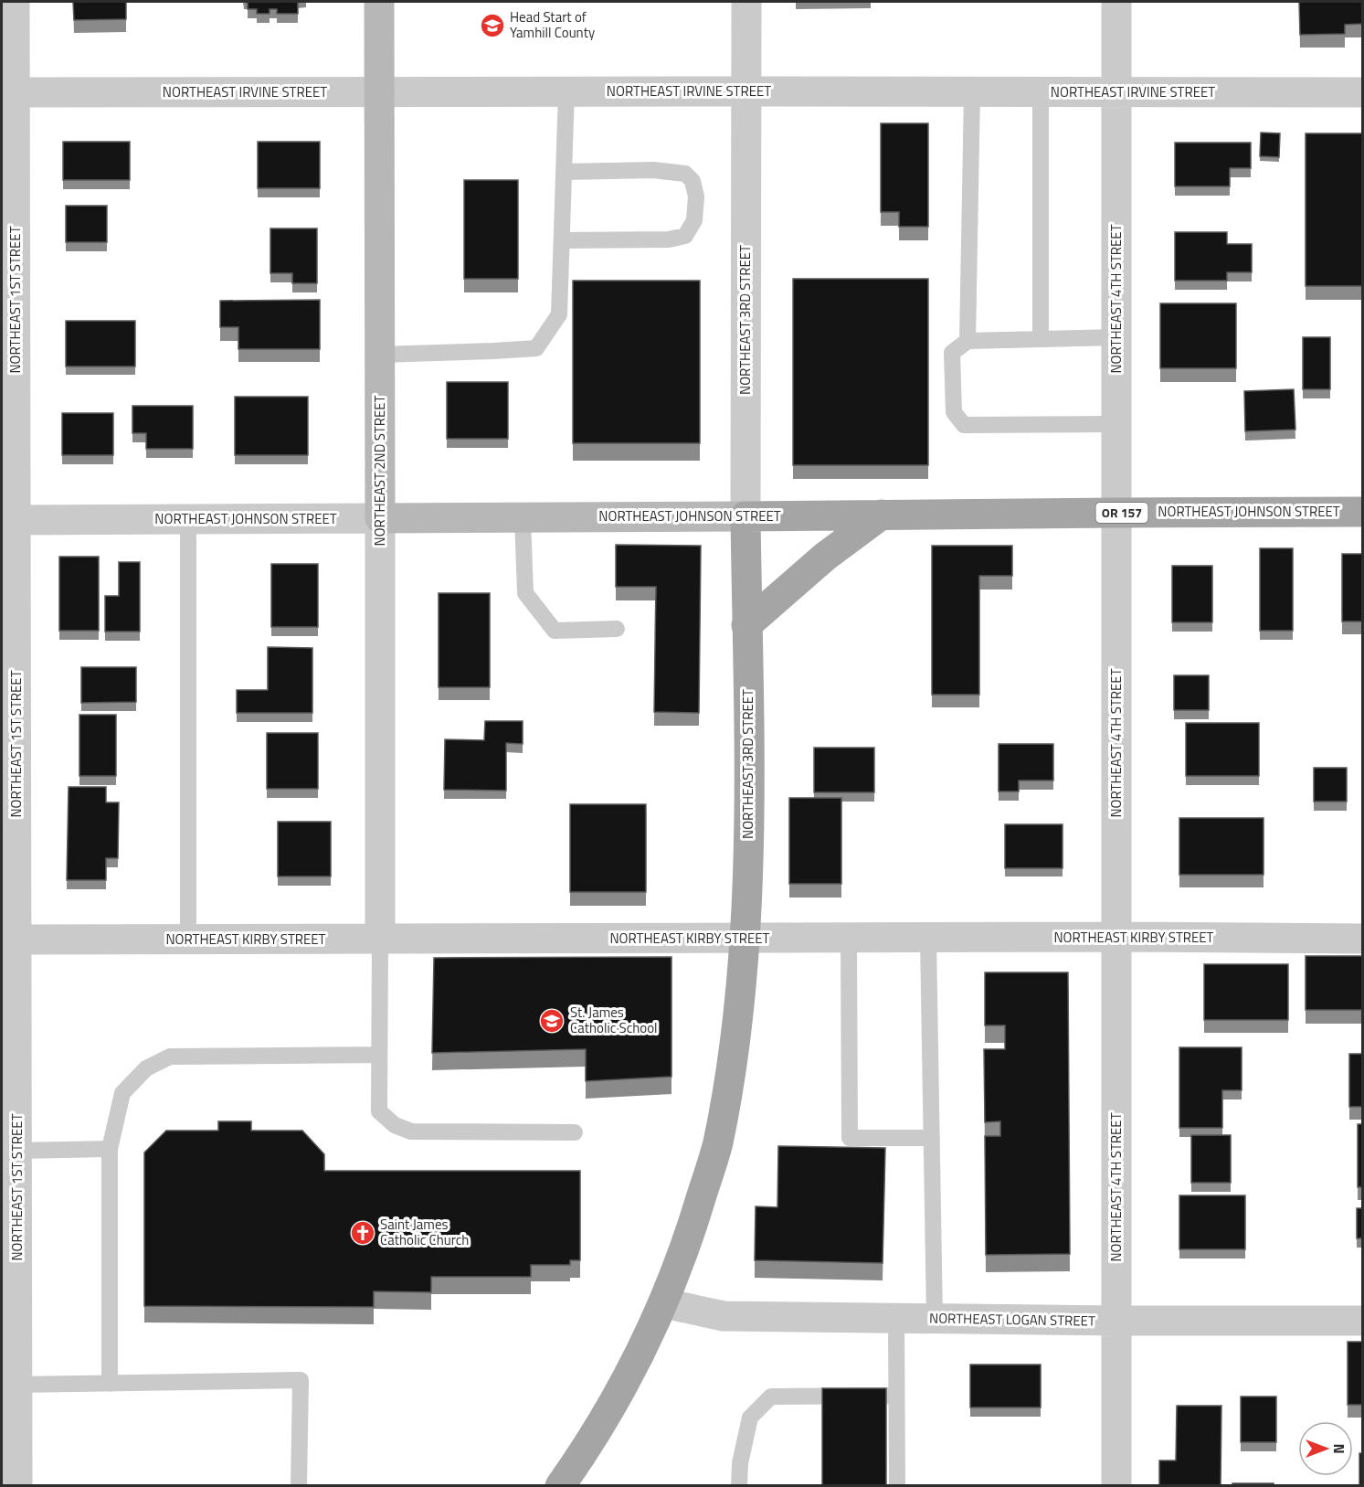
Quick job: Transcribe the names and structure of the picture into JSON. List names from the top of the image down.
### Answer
{
  "streets": {
    "main road": [
      "NORTHEAST 3RD STREET",
      "NORTHEAST 2ND STREET",
      "NORTHEAST JOHNSON STREET",
      "OR 157"
    ],
    "street": [
      "NORTHEAST IRVINE STREET",
      "NORTHEAST 4TH STREET",
      "NORTHEAST 1ST STREET",
      "NORTHEAST KIRBY STREET",
      "NORTHEAST LOGAN STREET"
    ]
  },
  "crossings": [
    ["NORTHEAST IRVINE STREET", "NORTHEAST 4TH STREET"],
    ["NORTHEAST IRVINE STREET", "NORTHEAST 1ST STREET"],
    ["NORTHEAST IRVINE STREET", "NORTHEAST 3RD STREET"],
    ["NORTHEAST IRVINE STREET", "NORTHEAST 2ND STREET"],
    ["NORTHEAST 4TH STREET", "NORTHEAST JOHNSON STREET"],
    ["NORTHEAST 4TH STREET", "NORTHEAST KIRBY STREET"],
    ["NORTHEAST 4TH STREET", "NORTHEAST LOGAN STREET"],
    ["NORTHEAST 1ST STREET", "NORTHEAST JOHNSON STREET"],
    ["NORTHEAST 1ST STREET", "NORTHEAST KIRBY STREET"],
    ["NORTHEAST 3RD STREET", "NORTHEAST JOHNSON STREET"],
    ["NORTHEAST 3RD STREET", "NORTHEAST KIRBY STREET"],
    ["NORTHEAST 3RD STREET", "NORTHEAST LOGAN STREET"],
    ["NORTHEAST 2ND STREET", "NORTHEAST JOHNSON STREET"],
    ["NORTHEAST 2ND STREET", "NORTHEAST KIRBY STREET"]
  ],
  "places": {
    "school or university": ["Head Start of Yamhill County", "St. James Catholic School"],
    "church": ["Saint James Catholic Church"]
  },
  "north": "right"
}
